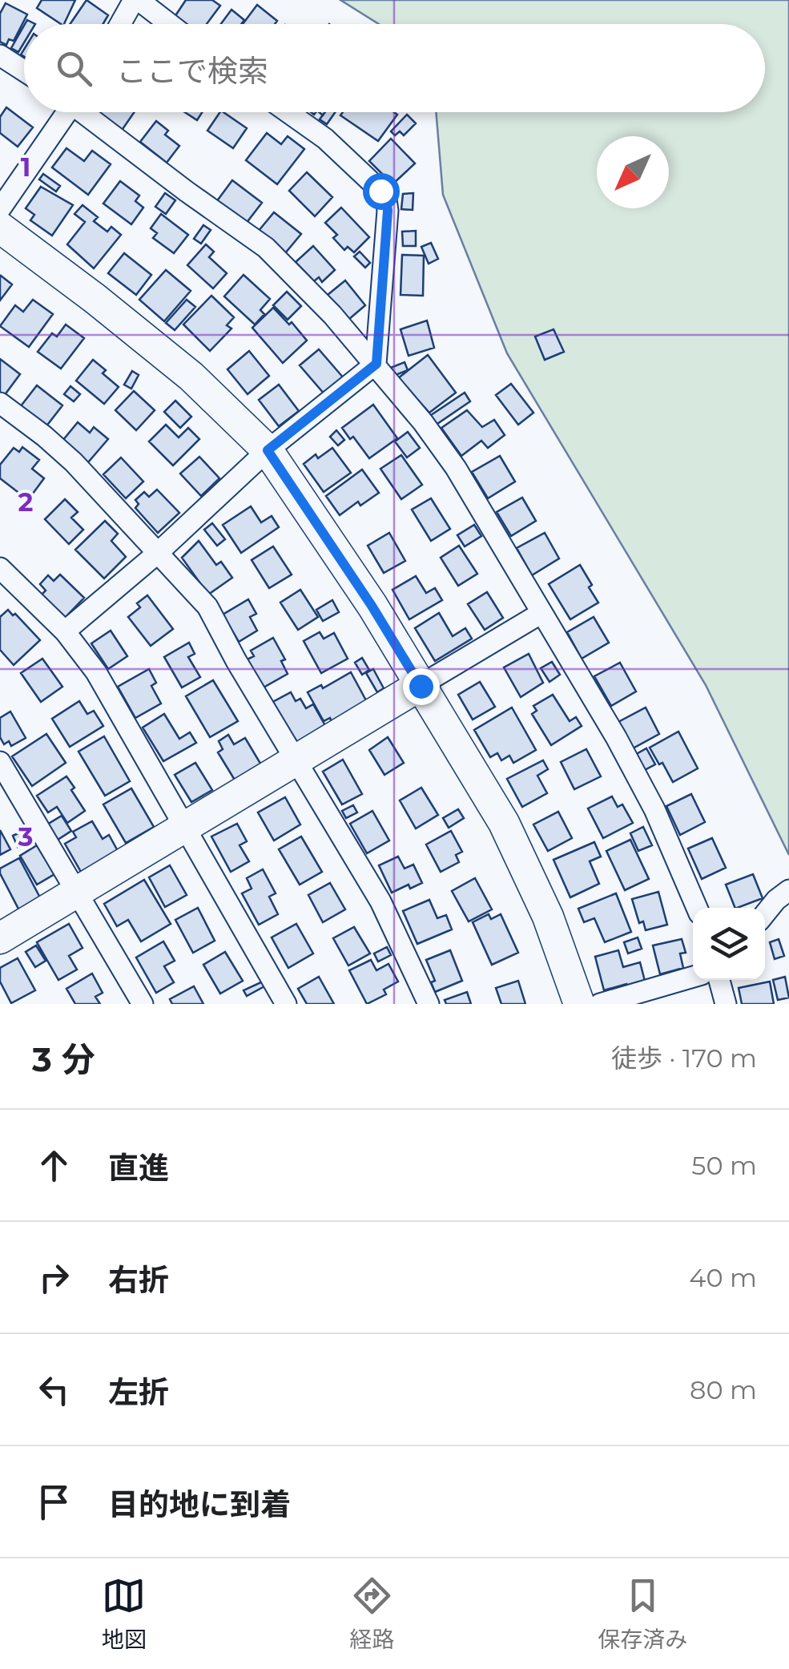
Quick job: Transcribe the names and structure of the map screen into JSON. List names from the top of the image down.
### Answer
{
  "north": "bottom left",
  "page": {
    "search": "ここで検索",
    "heading": ["3 分", "徒歩 · 170 m"],
    "list": [
      ["直進", "50 m"],
      ["右折", "40 m"],
      ["左折", "80 m"],
      "目的地に到着"
    ],
    "nav": ["地図", "経路", "保存済み"]
  },
  "grid": {
    "rows": ["1", "2", "3"]
  }
}
